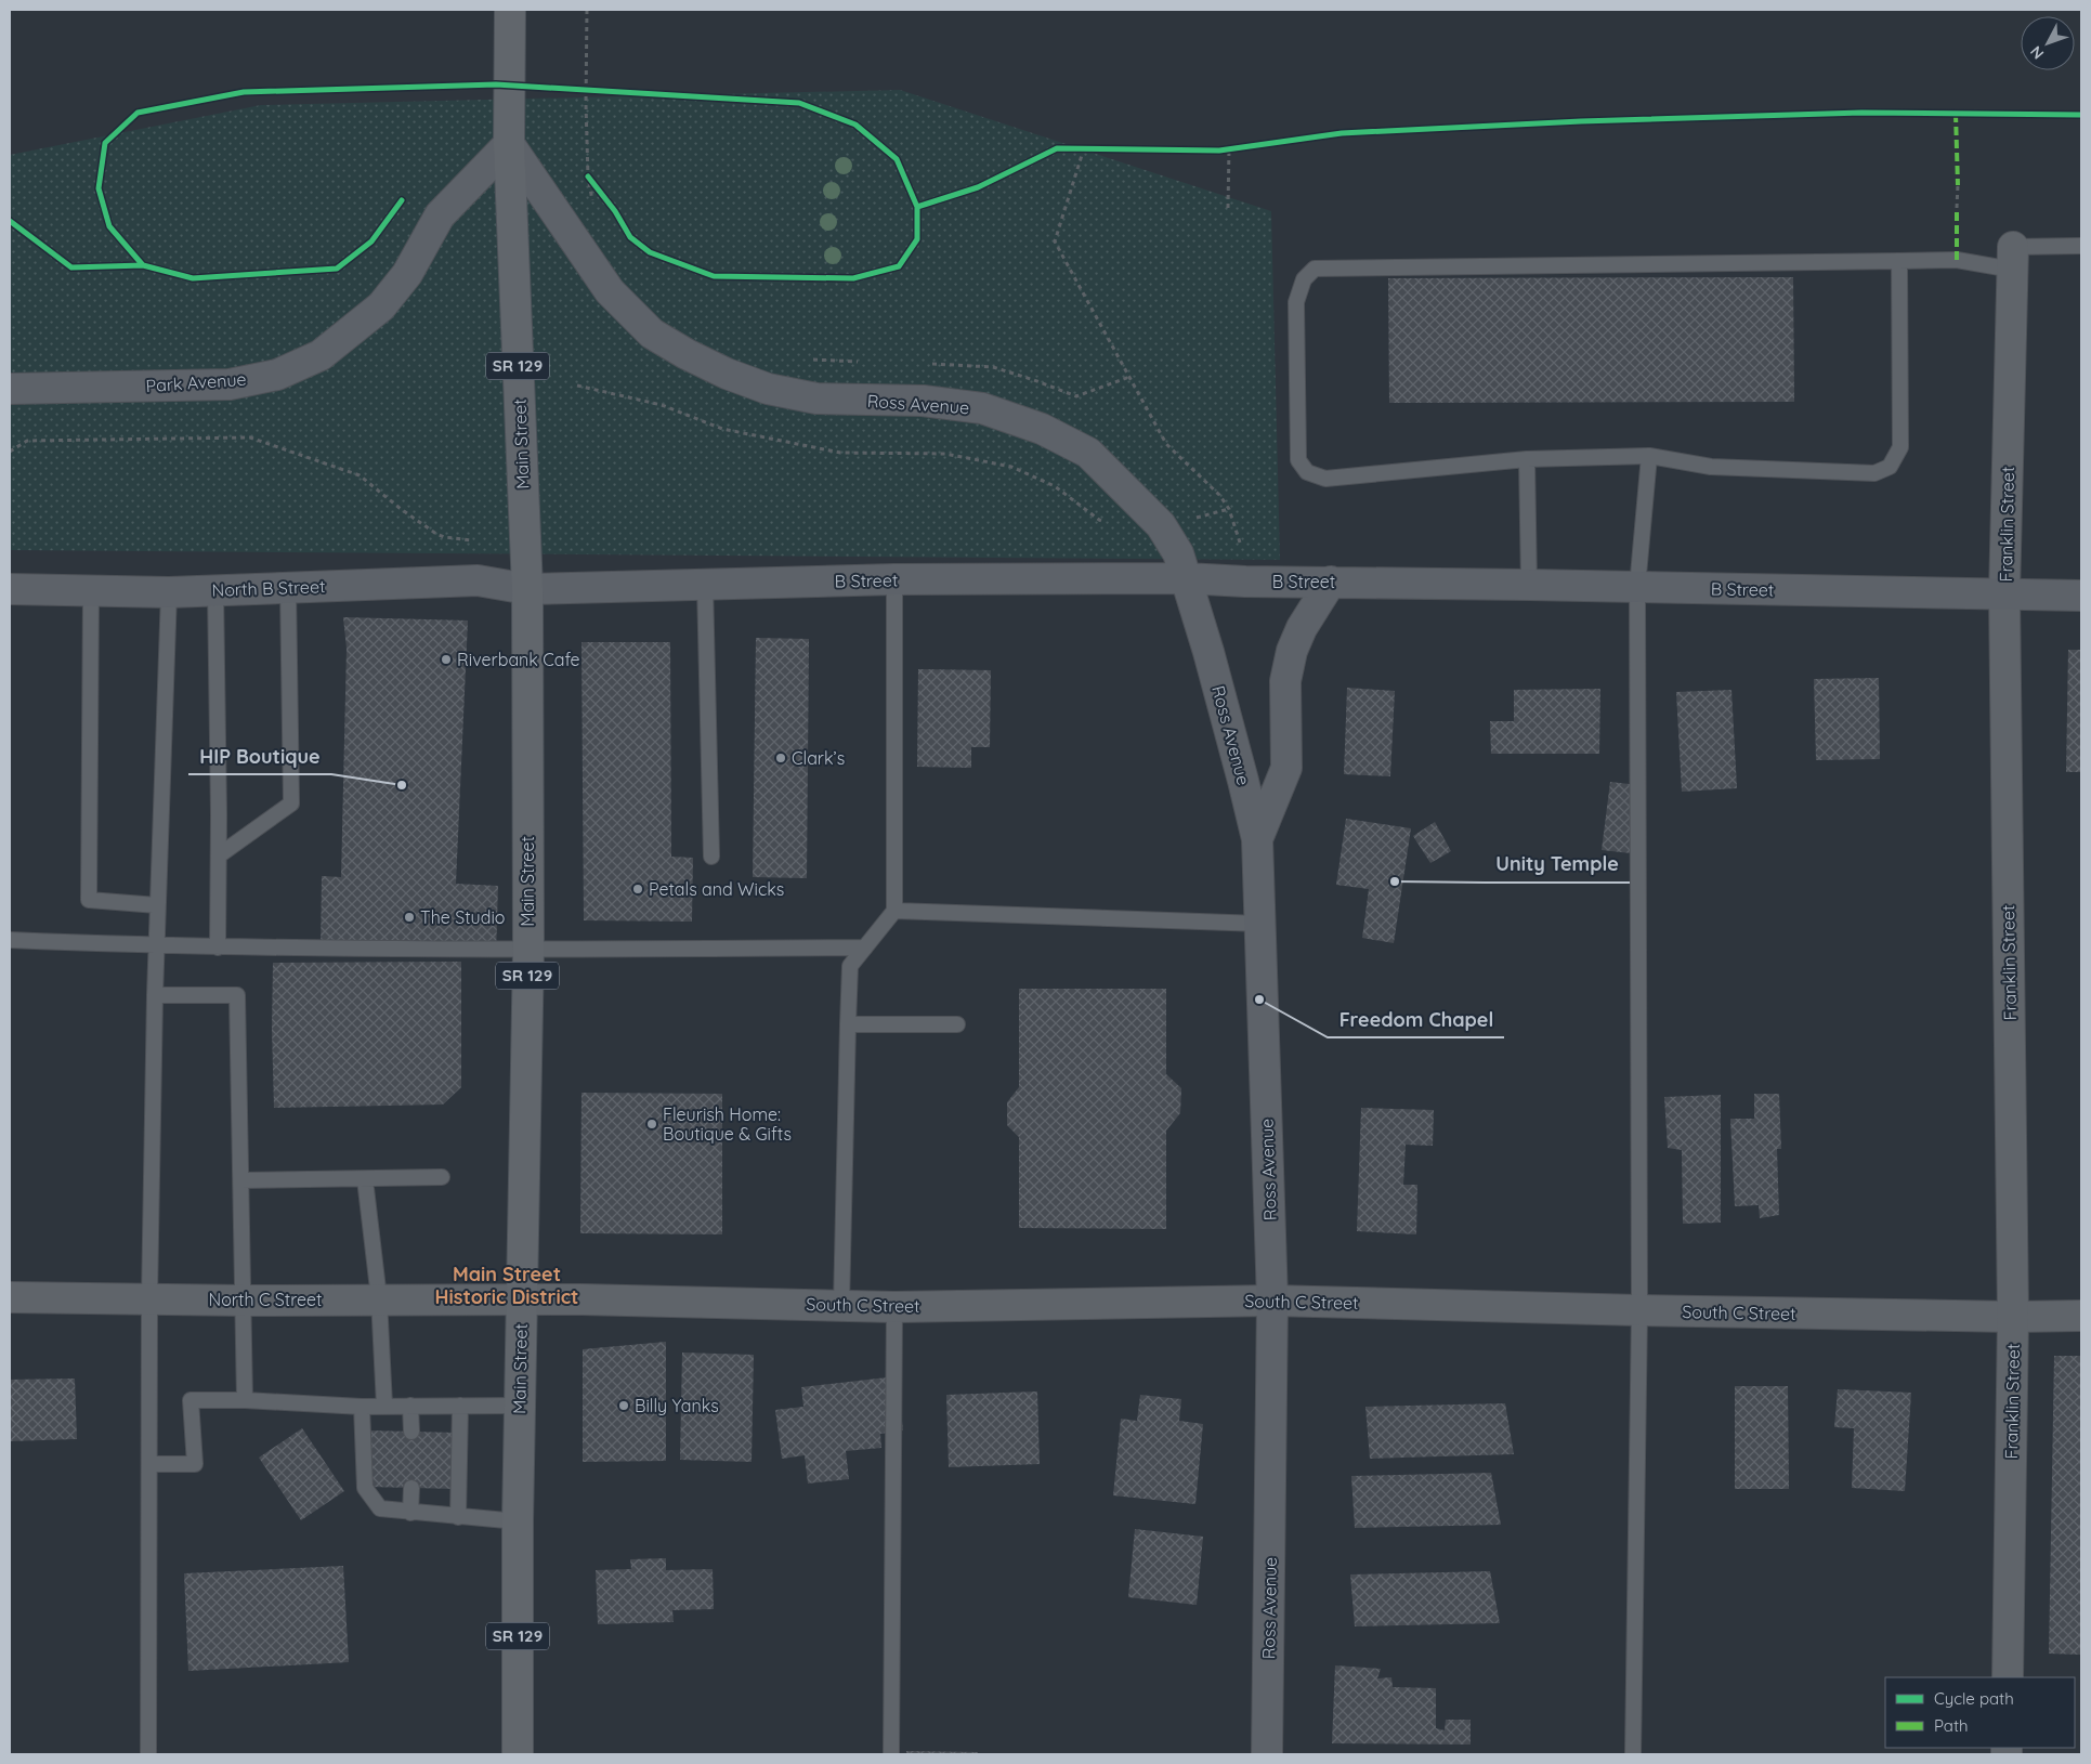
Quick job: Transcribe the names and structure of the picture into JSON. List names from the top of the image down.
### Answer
{
  "streets": {
    "main road": [
      "SR 129",
      "Park Avenue",
      "Ross Avenue",
      "Main Street",
      "B Street",
      "North B Street"
    ],
    "street": ["Franklin Street", "North C Street", "South C Street"]
  },
  "crossings": [
    ["Park Avenue", "Ross Avenue"],
    ["Park Avenue", "Main Street"],
    ["Ross Avenue", "Main Street"],
    ["Ross Avenue", "B Street"],
    ["Ross Avenue", "South C Street"],
    ["Main Street", "B Street"],
    ["Main Street", "North B Street"],
    ["Main Street", "North C Street"],
    ["Main Street", "South C Street"],
    ["Franklin Street", "B Street"],
    ["Franklin Street", "South C Street"],
    ["B Street", "North B Street"],
    ["North C Street", "South C Street"]
  ],
  "districts": ["Main Street Historic District"],
  "places": [
    "Riverbank Cafe",
    "Clark’s",
    "HIP Boutique",
    "Unity Temple",
    "Petals and Wicks",
    "The Studio",
    "Freedom Chapel",
    "Fleurish Home: Boutique & Gifts",
    "Billy Yanks"
  ],
  "legend": ["Cycle path", "Path"],
  "north": "bottom left"
}
